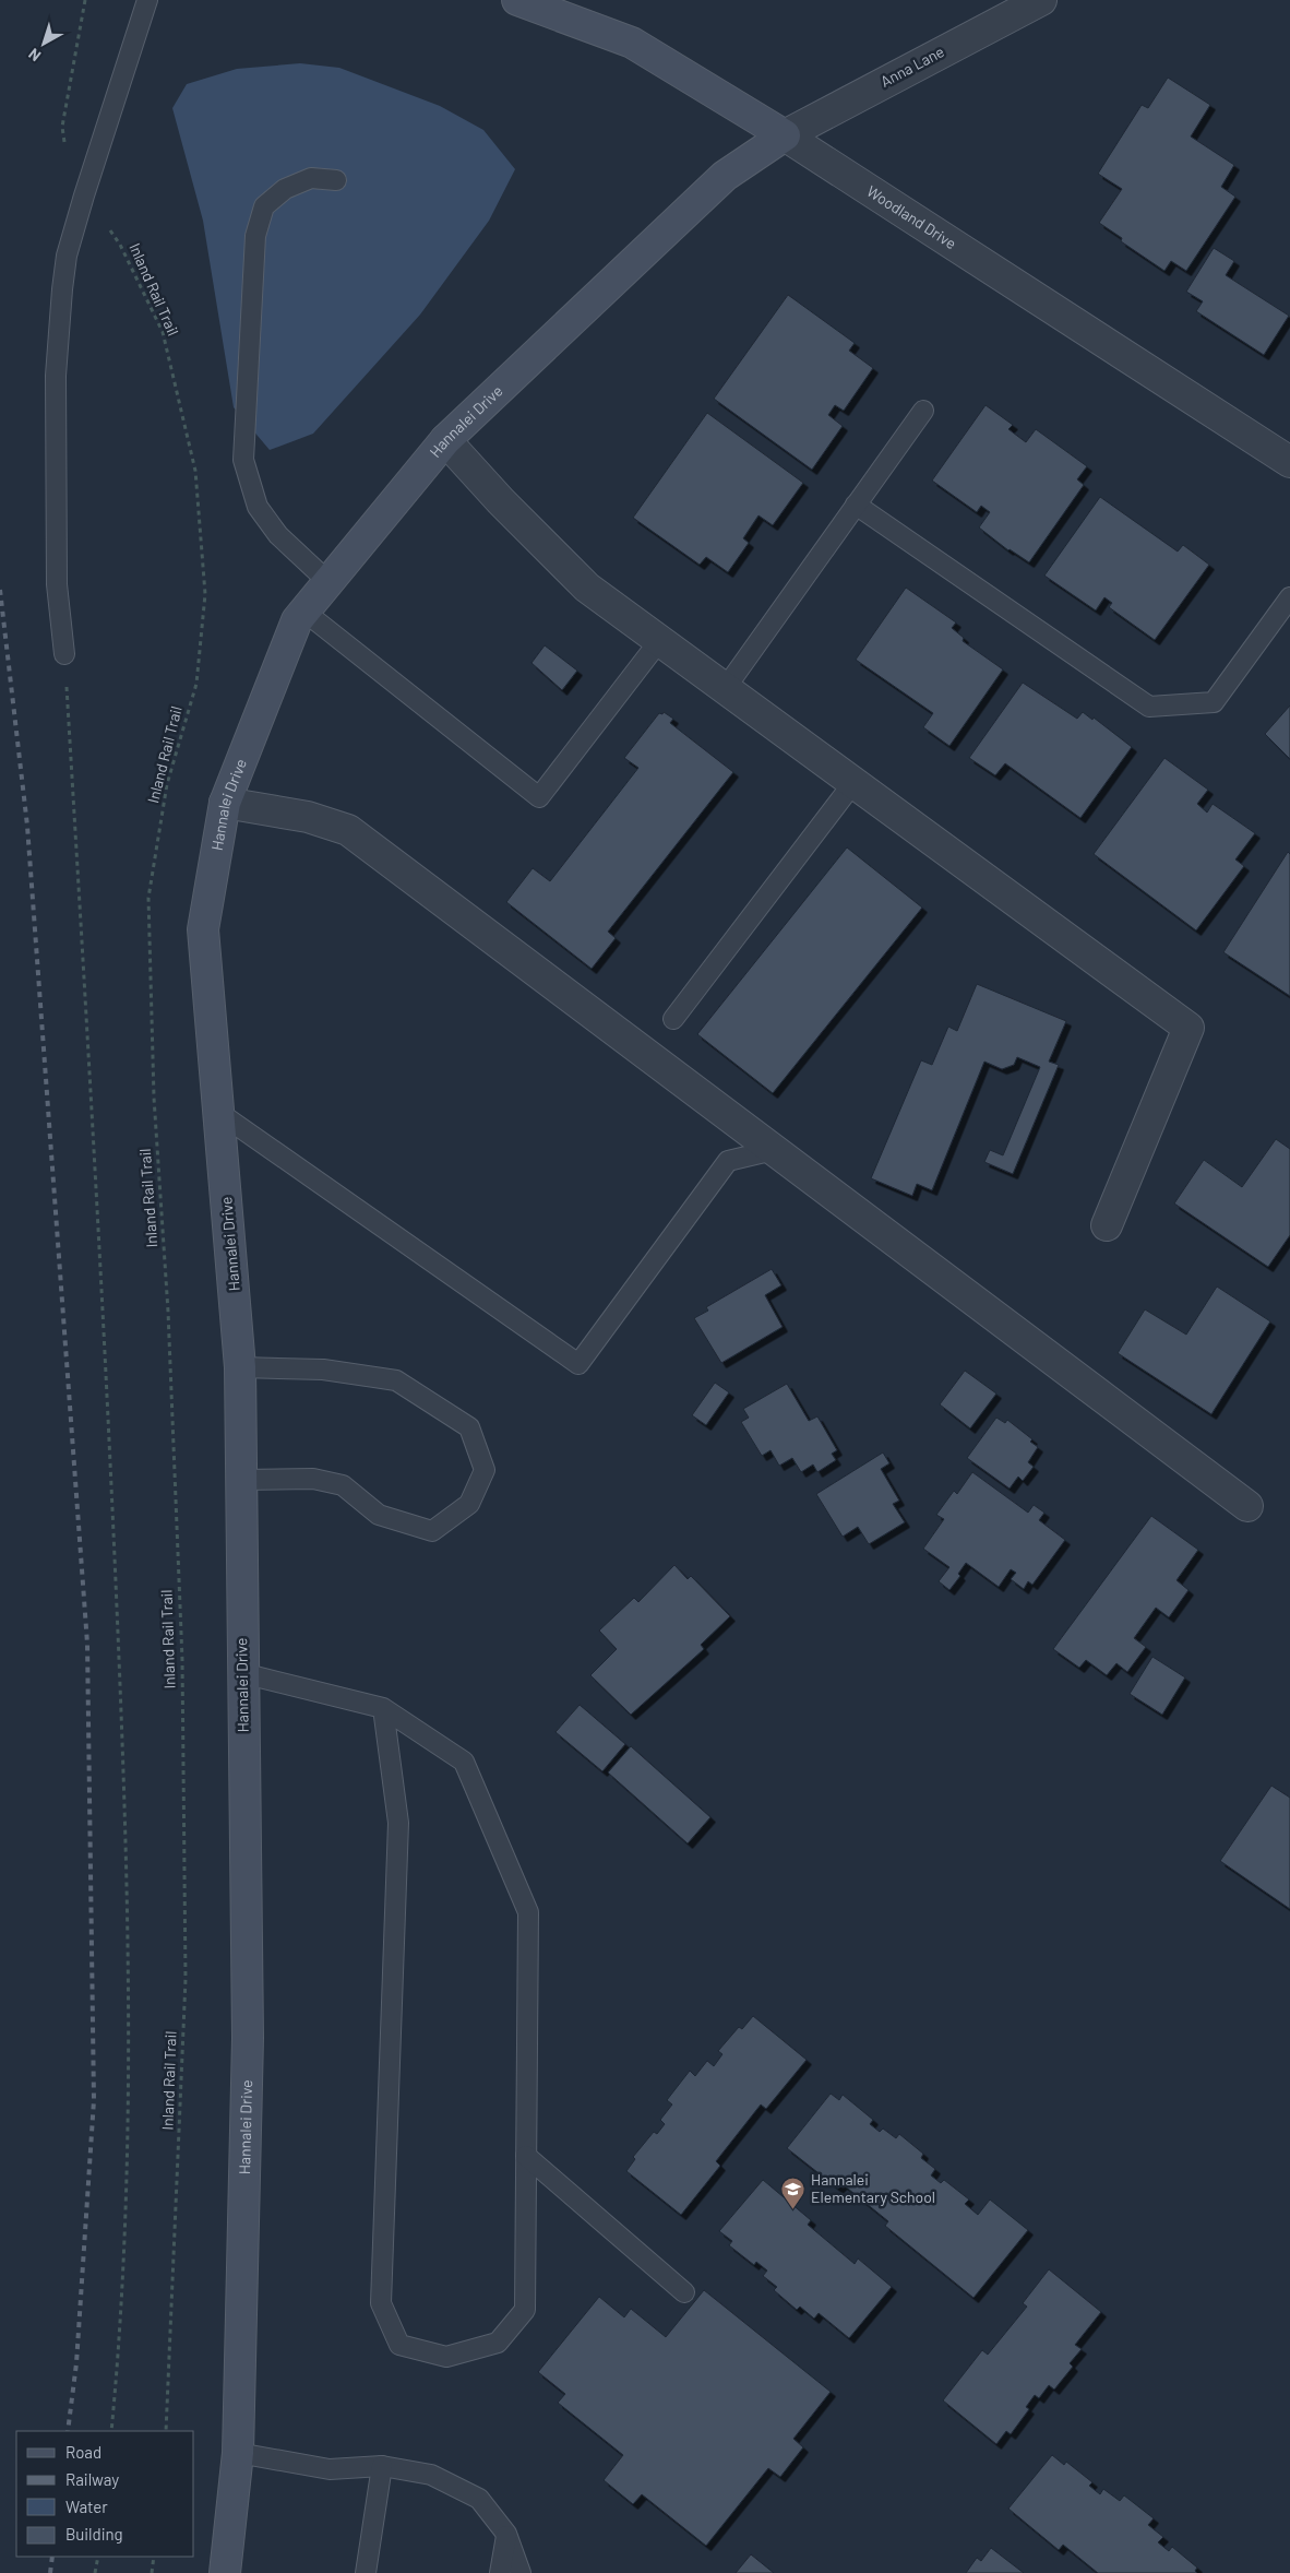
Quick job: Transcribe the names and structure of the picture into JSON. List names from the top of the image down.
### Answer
{
  "streets": {
    "street": ["Anna Lane", "Woodland Drive", "Hannalei Drive"],
    "path": ["Inland Rail Trail"]
  },
  "crossings": [
    ["Anna Lane", "Woodland Drive"],
    ["Anna Lane", "Hannalei Drive"],
    ["Woodland Drive", "Hannalei Drive"]
  ],
  "places": {
    "school or university": ["Hannalei Elementary School"]
  },
  "legend": [
    "Road",
    "Railway",
    "Water",
    "Building"
  ],
  "north": "bottom left"
}
